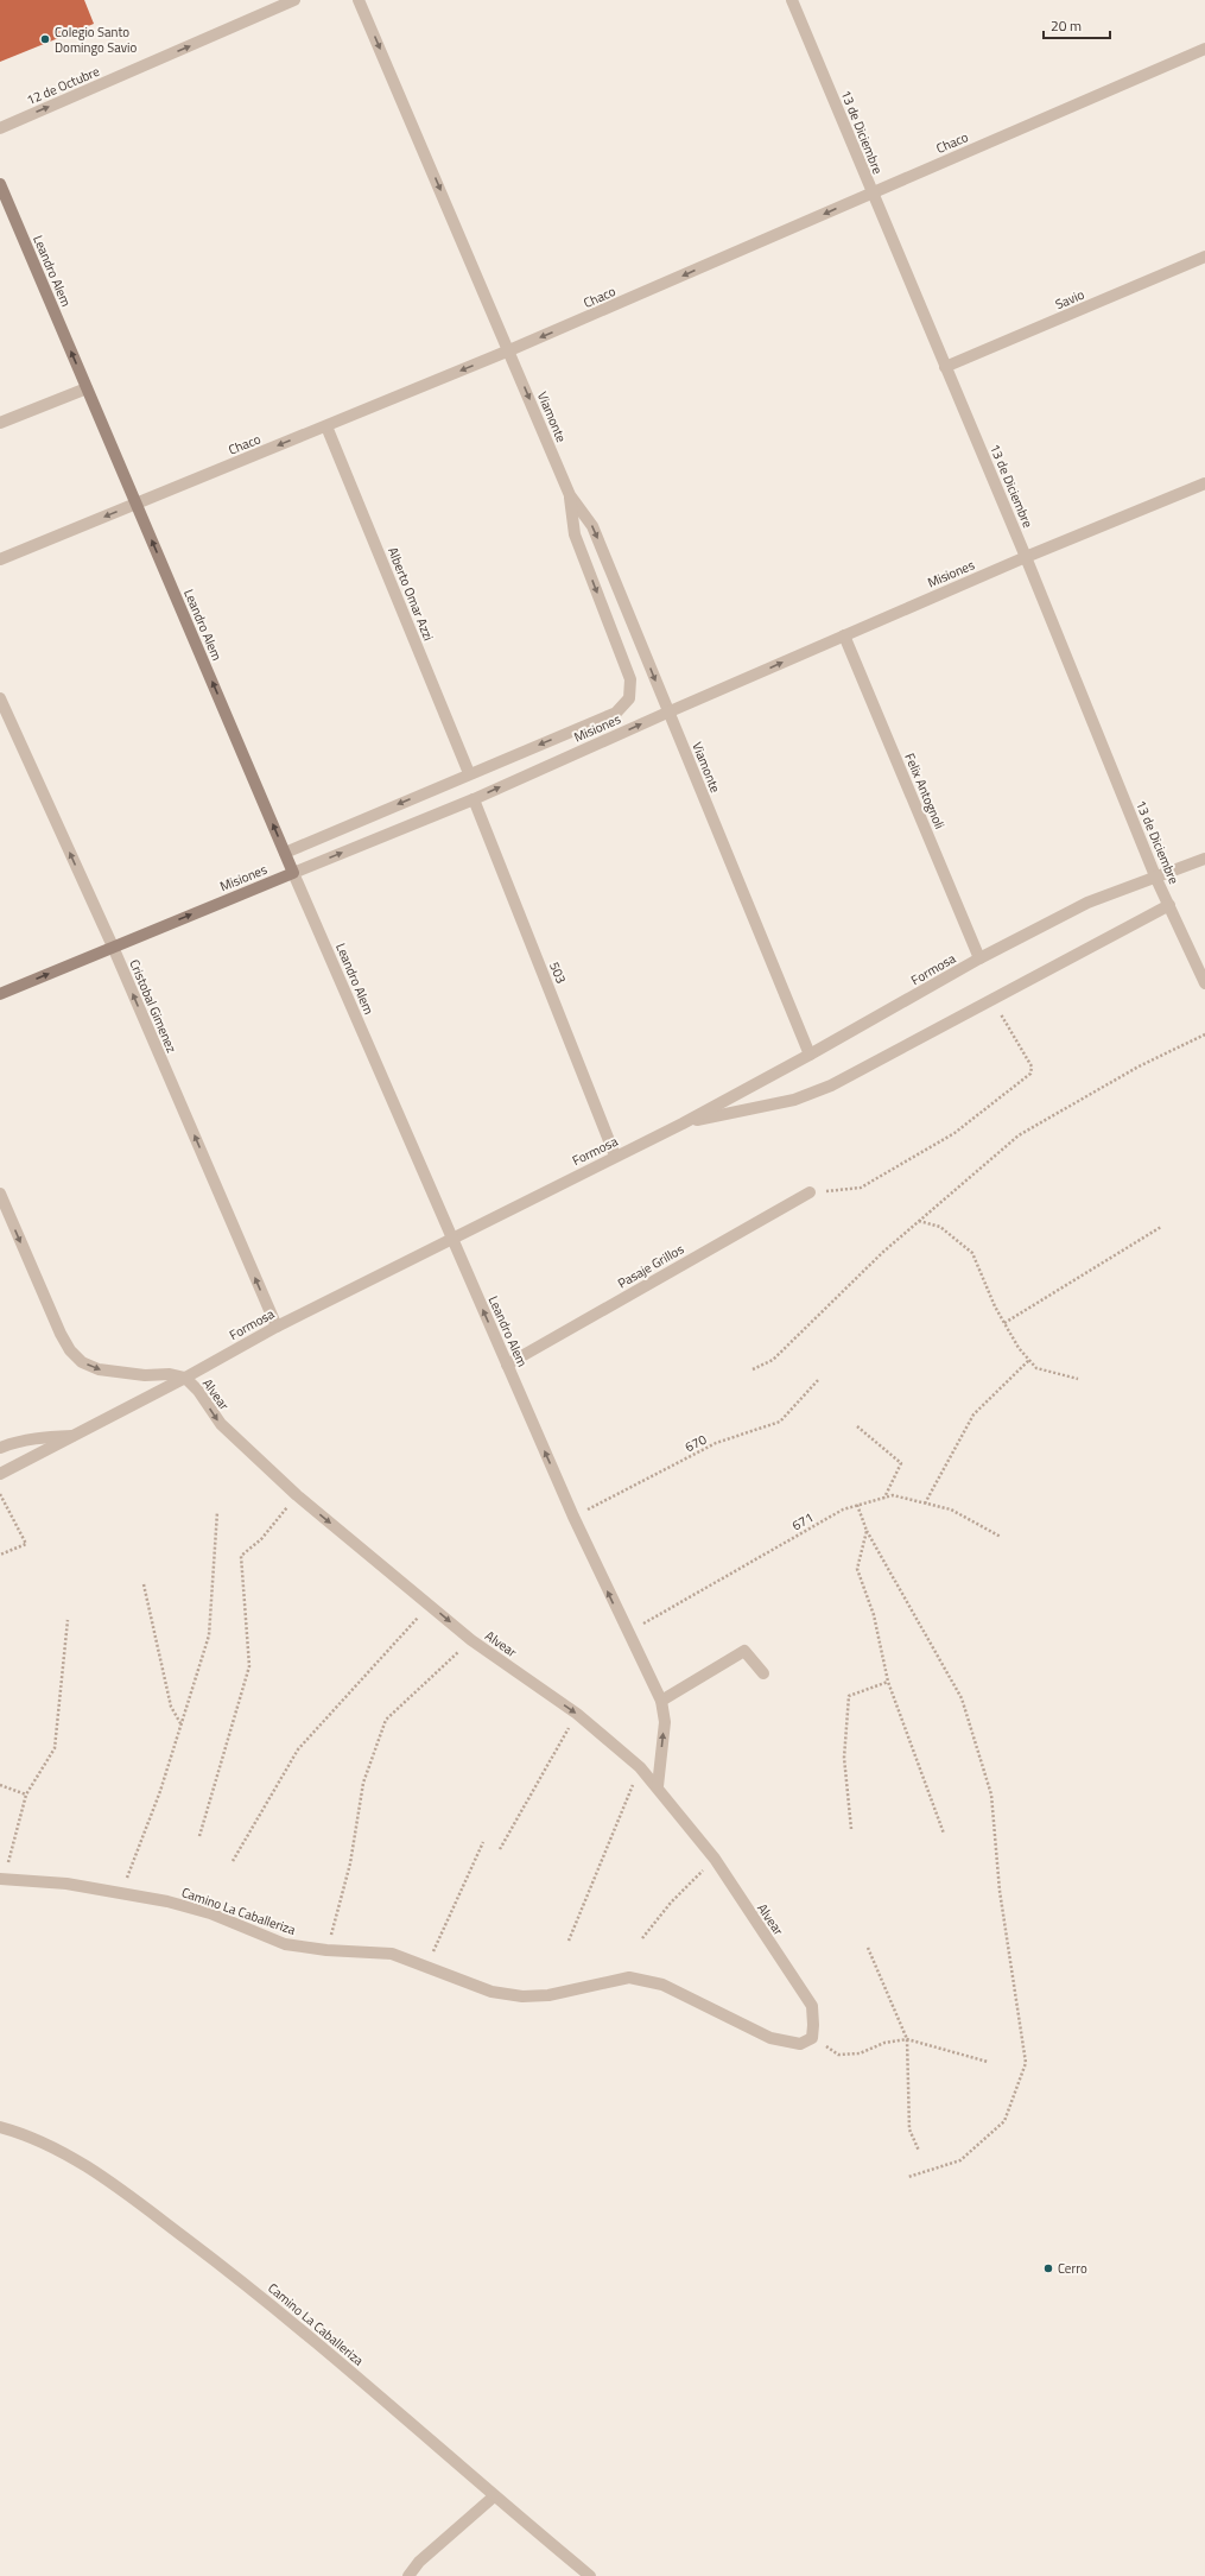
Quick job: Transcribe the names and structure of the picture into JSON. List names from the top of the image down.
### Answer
{
  "streets": {
    "main road": ["Leandro Alem", "Misiones"],
    "street": [
      "12 de Octubre",
      "13 de Diciembre",
      "Chaco",
      "Savio",
      "Viamonte",
      "Alberto Omar Azzi",
      "Felix Antognoli",
      "Formosa",
      "503",
      "Cristobal Gimenez",
      "Pasaje Grillos",
      "Alvear",
      "Camino La Caballeriza"
    ],
    "path": ["670", "671"]
  },
  "crossings": [
    ["13 de Diciembre", "Chaco"],
    ["13 de Diciembre", "Savio"],
    ["13 de Diciembre", "Misiones"],
    ["13 de Diciembre", "Formosa"],
    ["Chaco", "Leandro Alem"],
    ["Chaco", "Viamonte"],
    ["Chaco", "Alberto Omar Azzi"],
    ["Leandro Alem", "Misiones"],
    ["Leandro Alem", "Formosa"],
    ["Leandro Alem", "Pasaje Grillos"],
    ["Leandro Alem", "Alvear"],
    ["Leandro Alem", "670"],
    ["Leandro Alem", "671"],
    ["Viamonte", "Misiones"],
    ["Viamonte", "Formosa"],
    ["Misiones", "Alberto Omar Azzi"],
    ["Misiones", "Felix Antognoli"],
    ["Misiones", "503"],
    ["Misiones", "Cristobal Gimenez"],
    ["Felix Antognoli", "Formosa"],
    ["Formosa", "503"],
    ["Formosa", "Cristobal Gimenez"],
    ["Formosa", "Alvear"],
    ["Alvear", "Camino La Caballeriza"]
  ],
  "one_way": [
    "12 de Octubre",
    "Chaco",
    "Leandro Alem",
    "Viamonte",
    "Cristobal Gimenez",
    "Alvear"
  ],
  "places": ["Colegio Santo Domingo Savio", "Cerro"],
  "scale_bar": "20 m"
}
